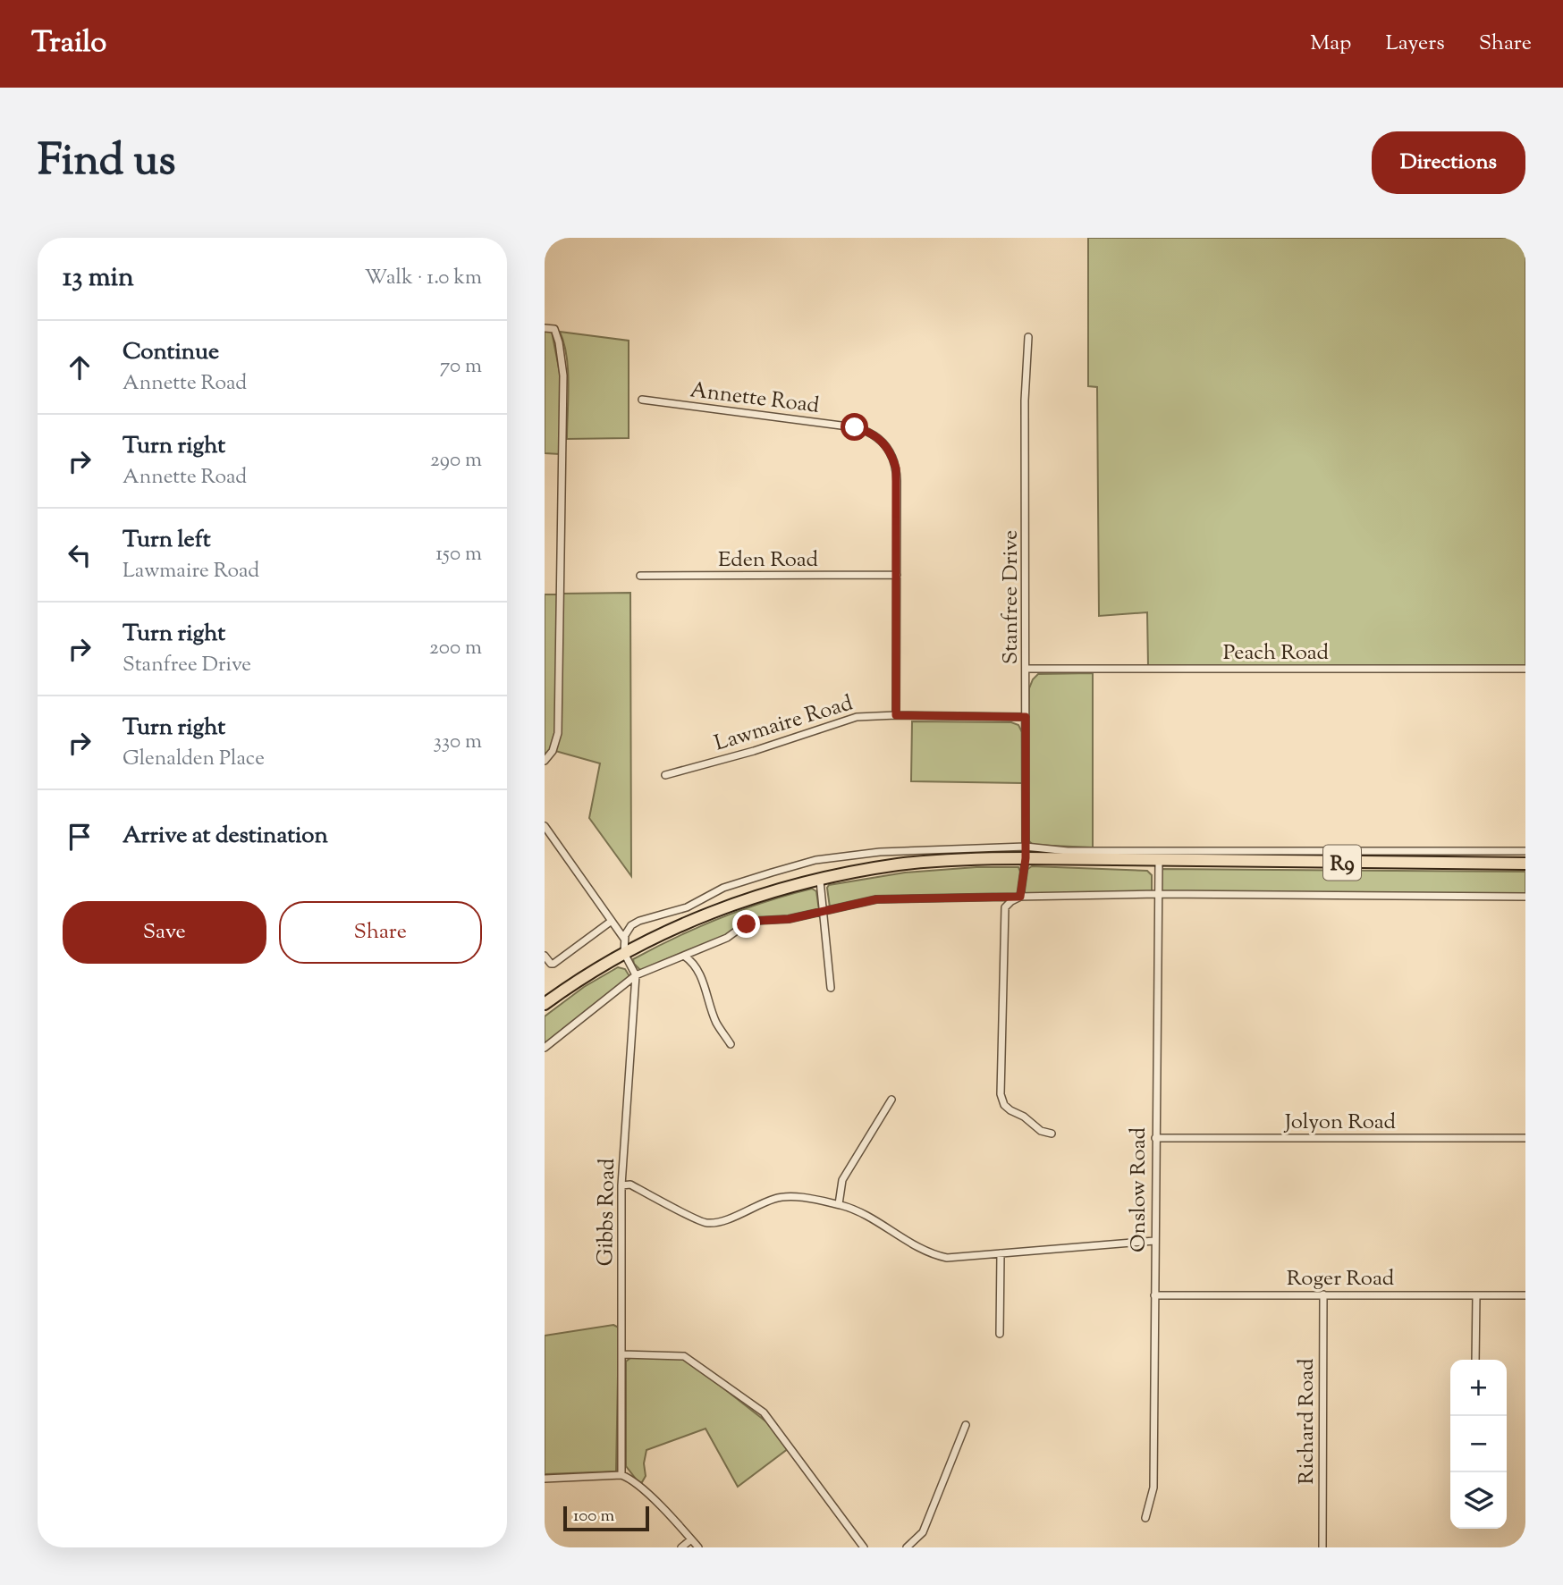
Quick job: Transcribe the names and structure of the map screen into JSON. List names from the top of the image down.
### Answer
{
  "streets": {
    "highway": ["R9"],
    "street": [
      "Annette Road",
      "Eden Road",
      "Stanfree Drive",
      "Peach Road",
      "Lawmaire Road",
      "Jolyon Road",
      "Onslow Road",
      "Gibbs Road",
      "Roger Road",
      "Richard Road"
    ]
  },
  "crossings": [
    ["Annette Road", "Eden Road"],
    ["Annette Road", "Lawmaire Road"],
    ["Stanfree Drive", "Peach Road"],
    ["Stanfree Drive", "Lawmaire Road"],
    ["Stanfree Drive", "R9"],
    ["R9", "Onslow Road"],
    ["Jolyon Road", "Onslow Road"],
    ["Onslow Road", "Roger Road"],
    ["Roger Road", "Richard Road"]
  ],
  "scale_bar": "100 m",
  "page": {
    "header": "Trailo",
    "nav": ["Map", "Layers", "Share"],
    "title": "Find us",
    "buttons": [
      "Directions",
      ["Save", "Share"]
    ],
    "heading": ["13 min", "Walk · 1.0 km"],
    "list": [
      ["Continue", "Annette Road", "70 m"],
      ["Turn right", "Annette Road", "290 m"],
      ["Turn left", "Lawmaire Road", "150 m"],
      ["Turn right", "Stanfree Drive", "200 m"],
      ["Turn right", "Glenalden Place", "330 m"],
      "Arrive at destination"
    ],
    "map_buttons": ["+", "−"],
    "scale": "100 m"
  }
}
